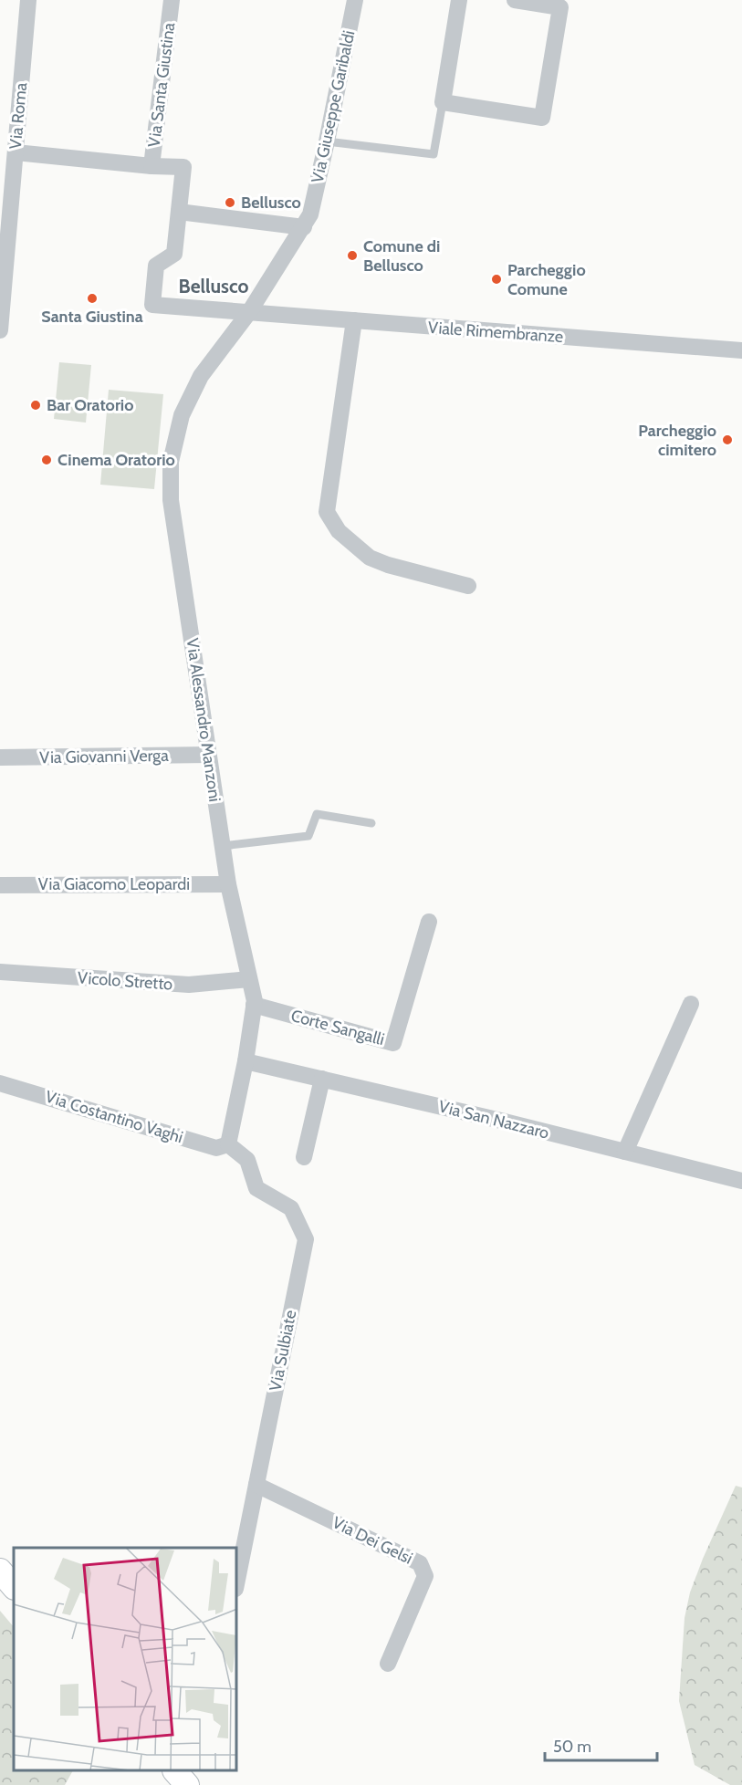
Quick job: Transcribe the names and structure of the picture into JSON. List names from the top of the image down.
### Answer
{
  "streets": {
    "street": [
      "Via Santa Giustina",
      "Via Giuseppe Garibaldi",
      "Via Roma",
      "Viale Rimembranze",
      "Via Alessandro Manzoni",
      "Via Giovanni Verga",
      "Via Giacomo Leopardi",
      "Vicolo Stretto",
      "Corte Sangalli",
      "Via Costantino Vaghi",
      "Via San Nazzaro",
      "Via Sulbiate",
      "Via Dei Gelsi"
    ]
  },
  "crossings": [
    ["Via Santa Giustina", "Via Roma"],
    ["Via Giuseppe Garibaldi", "Via Alessandro Manzoni"],
    ["Viale Rimembranze", "Via Alessandro Manzoni"],
    ["Via Alessandro Manzoni", "Via Giovanni Verga"],
    ["Via Alessandro Manzoni", "Via Giacomo Leopardi"],
    ["Via Alessandro Manzoni", "Vicolo Stretto"],
    ["Via Alessandro Manzoni", "Corte Sangalli"],
    ["Via Alessandro Manzoni", "Via Costantino Vaghi"],
    ["Via Alessandro Manzoni", "Via San Nazzaro"],
    ["Via Alessandro Manzoni", "Via Sulbiate"],
    ["Via Costantino Vaghi", "Via Sulbiate"],
    ["Via Sulbiate", "Via Dei Gelsi"]
  ],
  "districts": ["Bellusco"],
  "places": [
    "Bellusco",
    "Comune di Bellusco",
    "Parcheggio Comune",
    "Santa Giustina",
    "Bar Oratorio",
    "Parcheggio cimitero",
    "Cinema Oratorio"
  ],
  "scale_bar": "50 m"
}
